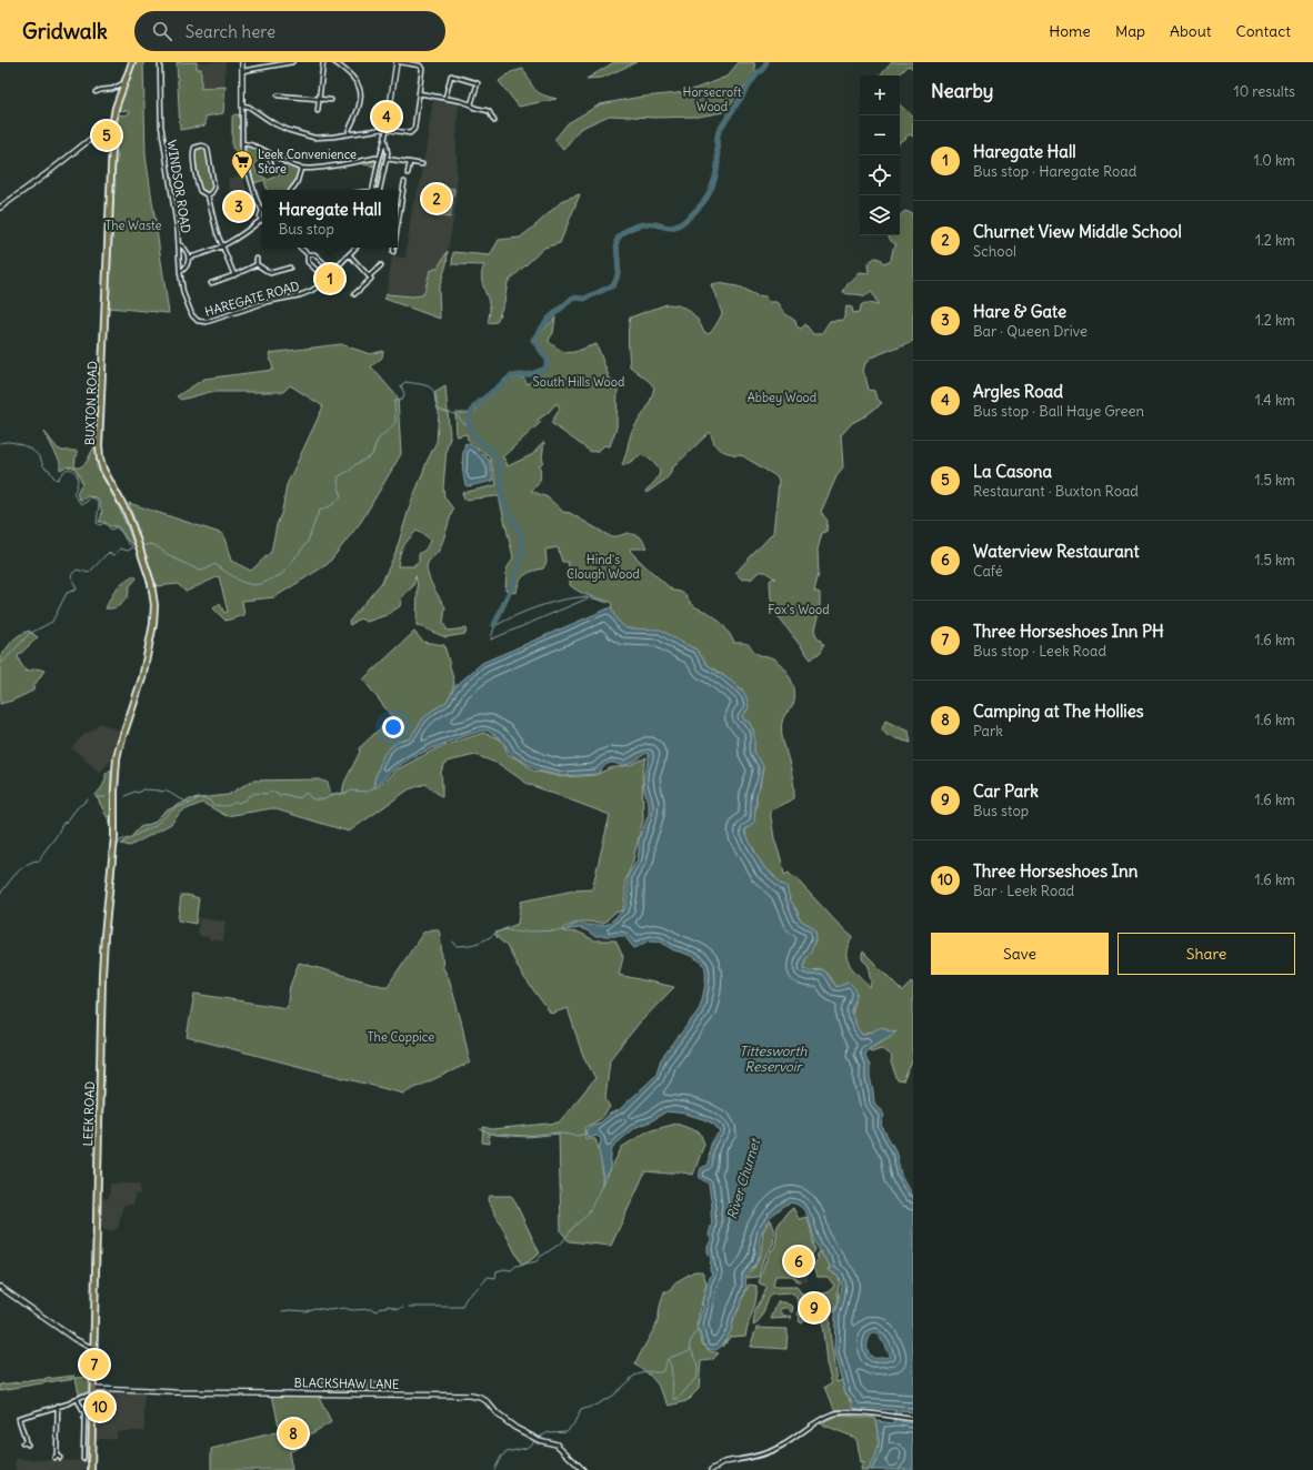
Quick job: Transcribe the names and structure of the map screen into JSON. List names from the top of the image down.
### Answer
{
  "streets": {
    "highway": ["BUXTON ROAD", "LEEK ROAD"],
    "street": ["WINDSOR ROAD", "HAREGATE ROAD", "BLACKSHAW LANE"]
  },
  "crossings": [
    ["WINDSOR ROAD", "HAREGATE ROAD"],
    ["BUXTON ROAD", "LEEK ROAD"],
    ["LEEK ROAD", "BLACKSHAW LANE"]
  ],
  "water": ["Tittesworth Reservoir", "River Churnet"],
  "parks": [
    "Horsecroft Wood",
    "The Waste",
    "South Hills Wood",
    "Abbey Wood",
    "Hind's Clough Wood",
    "Fox's Wood",
    "The Coppice"
  ],
  "places": {
    "supermarket": ["Leek Convenience Store"]
  },
  "page": {
    "header": "Gridwalk",
    "search": "Search here",
    "nav": [
      "Home",
      "Map",
      "About",
      "Contact"
    ],
    "heading": ["Nearby", "10 results"],
    "map_buttons": ["+", "−"],
    "pins": [
      "4",
      "5",
      "2",
      "3",
      "1",
      "6",
      "9",
      "7",
      "10",
      "8"
    ],
    "list": [
      {
        "mark": "1",
        "name": "Haregate Hall",
        "note": "Bus stop · Haregate Road",
        "value": "1.0 km"
      },
      {
        "mark": "2",
        "name": "Churnet View Middle School",
        "note": "School",
        "value": "1.2 km"
      },
      {
        "mark": "3",
        "name": "Hare & Gate",
        "note": "Bar · Queen Drive",
        "value": "1.2 km"
      },
      {
        "mark": "4",
        "name": "Argles Road",
        "note": "Bus stop · Ball Haye Green",
        "value": "1.4 km"
      },
      {
        "mark": "5",
        "name": "La Casona",
        "note": "Restaurant · Buxton Road",
        "value": "1.5 km"
      },
      {
        "mark": "6",
        "name": "Waterview Restaurant",
        "note": "Café",
        "value": "1.5 km"
      },
      {
        "mark": "7",
        "name": "Three Horseshoes Inn PH",
        "note": "Bus stop · Leek Road",
        "value": "1.6 km"
      },
      {
        "mark": "8",
        "name": "Camping at The Hollies",
        "note": "Park",
        "value": "1.6 km"
      },
      {
        "mark": "9",
        "name": "Car Park",
        "note": "Bus stop",
        "value": "1.6 km"
      },
      {
        "mark": "10",
        "name": "Three Horseshoes Inn",
        "note": "Bar · Leek Road",
        "value": "1.6 km"
      }
    ],
    "popup": ["Haregate Hall", "Bus stop"],
    "buttons": ["Save", "Share"]
  }
}
